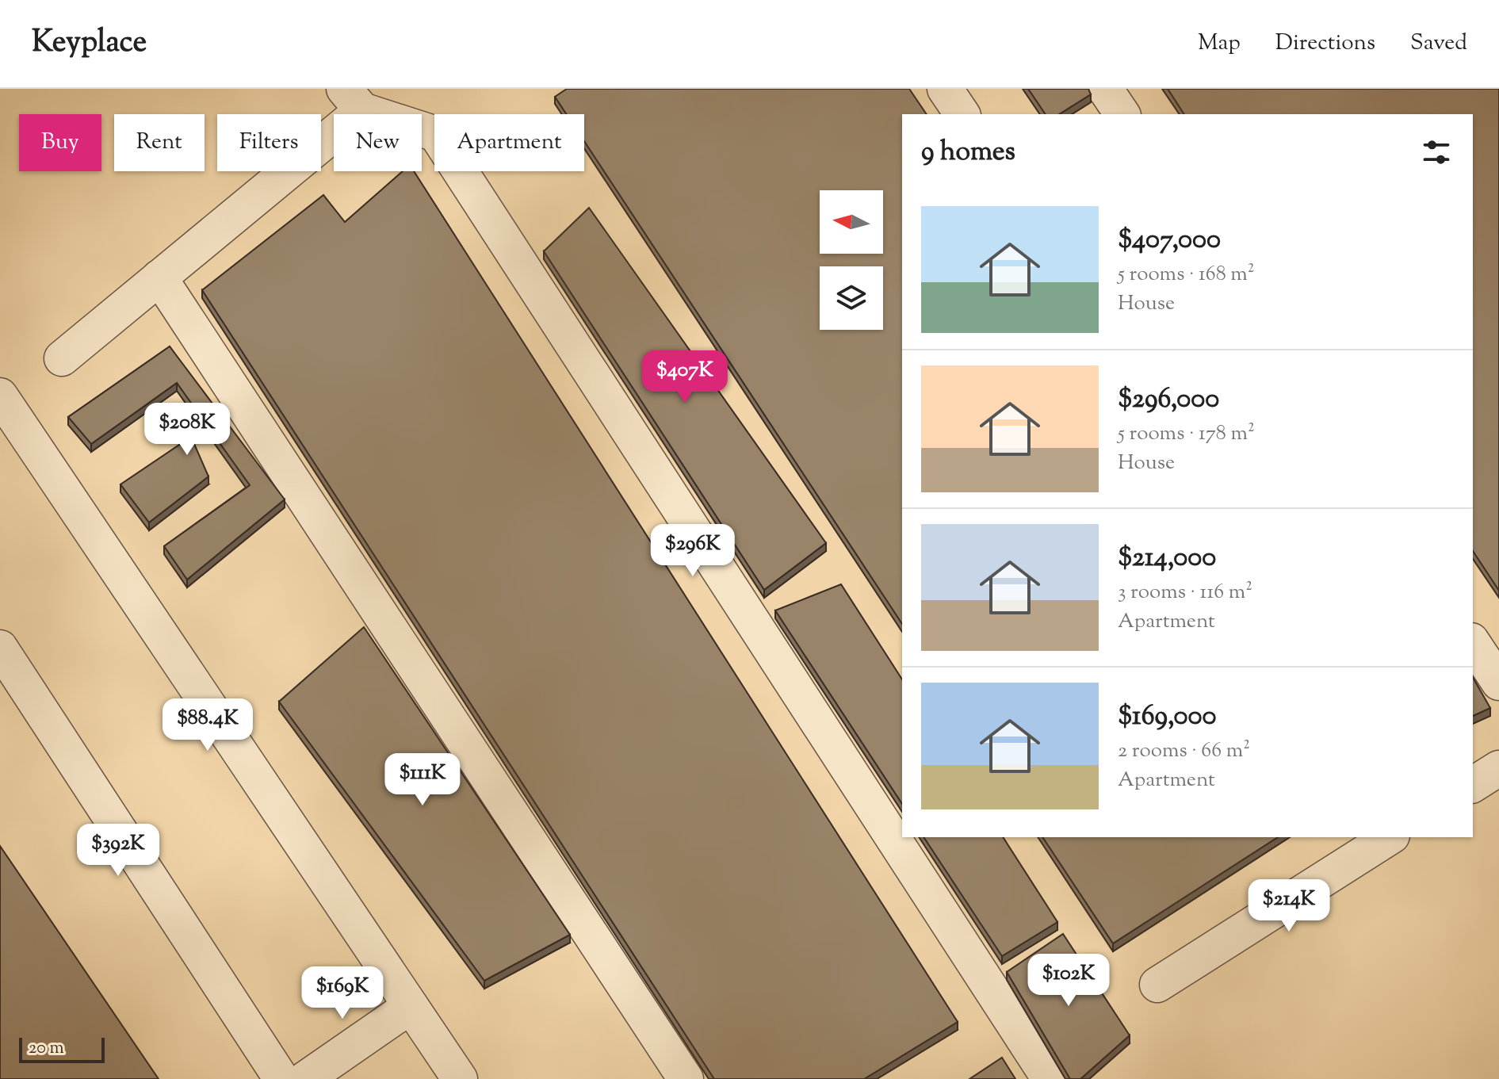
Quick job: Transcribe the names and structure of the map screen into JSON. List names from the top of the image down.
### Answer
{
  "scale_bar": "20 m",
  "north": "left",
  "page": {
    "header": "Keyplace",
    "nav": ["Map", "Directions", "Saved"],
    "chip": [
      "Buy",
      "Rent",
      "Filters",
      "New",
      "Apartment"
    ],
    "heading": "9 homes",
    "list": [
      {
        "name": "$407,000",
        "note": "5 rooms · 168 m² · House"
      },
      {
        "name": "$296,000",
        "note": "5 rooms · 178 m² · House"
      },
      {
        "name": "$214,000",
        "note": "3 rooms · 116 m² · Apartment"
      },
      {
        "name": "$169,000",
        "note": "2 rooms · 66 m² · Apartment"
      }
    ],
    "price": [
      "$407K",
      "$208K",
      "$296K",
      "$88.4K",
      "$111K",
      "$392K",
      "$214K",
      "$102K",
      "$169K"
    ],
    "scale": "20 m"
  }
}
